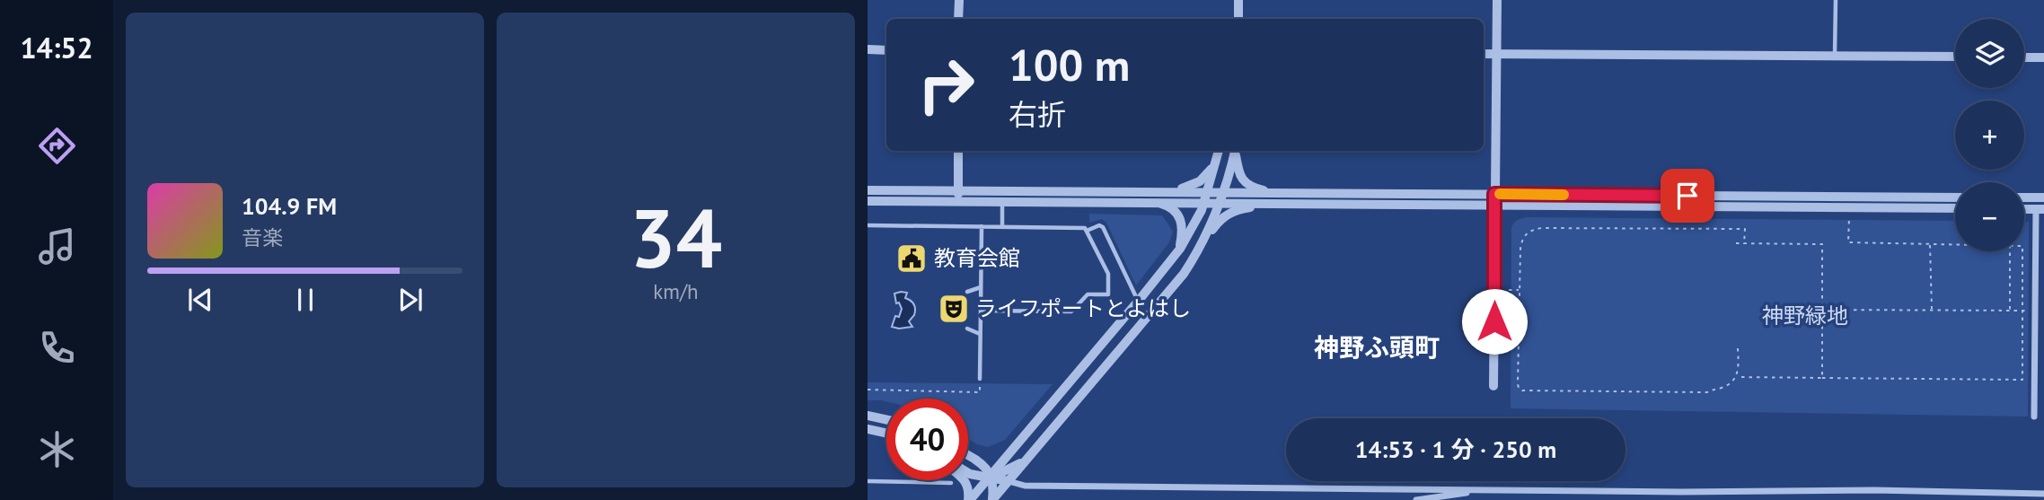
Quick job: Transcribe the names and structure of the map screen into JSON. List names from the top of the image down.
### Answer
{
  "districts": ["神野ふ頭町"],
  "parks": ["神野緑地"],
  "places": {
    "public building": ["教育会館"],
    "theatre": ["ライフポートとよはし"]
  },
  "page": {
    "tabs": "14:52",
    "tile": ["34", "km/h"],
    "map_buttons": ["+", "−"],
    "turn": ["100 m", "右折"],
    "song": ["104.9 FM", "音楽"],
    "limit": "40",
    "trip": "14:53 · 1 分 · 250 m"
  }
}
